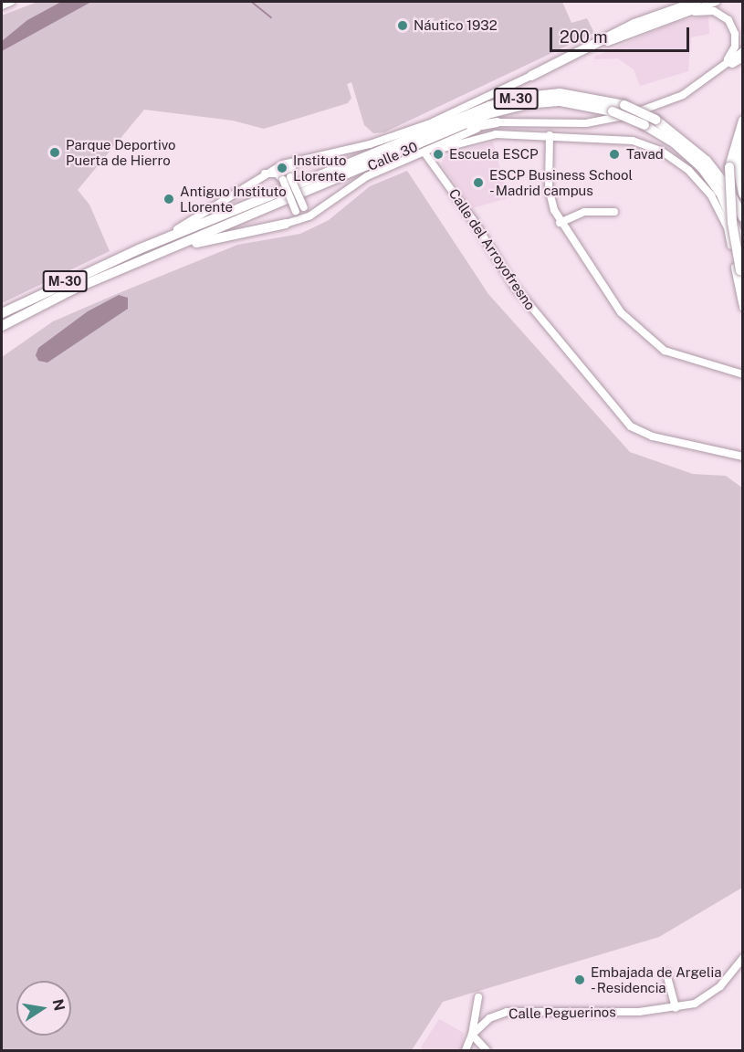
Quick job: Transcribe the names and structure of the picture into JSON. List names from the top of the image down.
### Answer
{
  "streets": {
    "highway": ["M-30", "Calle 30"],
    "street": ["Calle del Arroyofresno", "Calle Peguerinos"]
  },
  "places": [
    "Náutico 1932",
    "Parque Deportivo Puerta de Hierro",
    "Escuela ESCP",
    "Tavad",
    "Instituto Llorente",
    "ESCP Business School - Madrid campus",
    "Antiguo Instituto Llorente",
    "Embajada de Argelia - Residencia"
  ],
  "scale_bar": "200 m",
  "north": "right"
}
